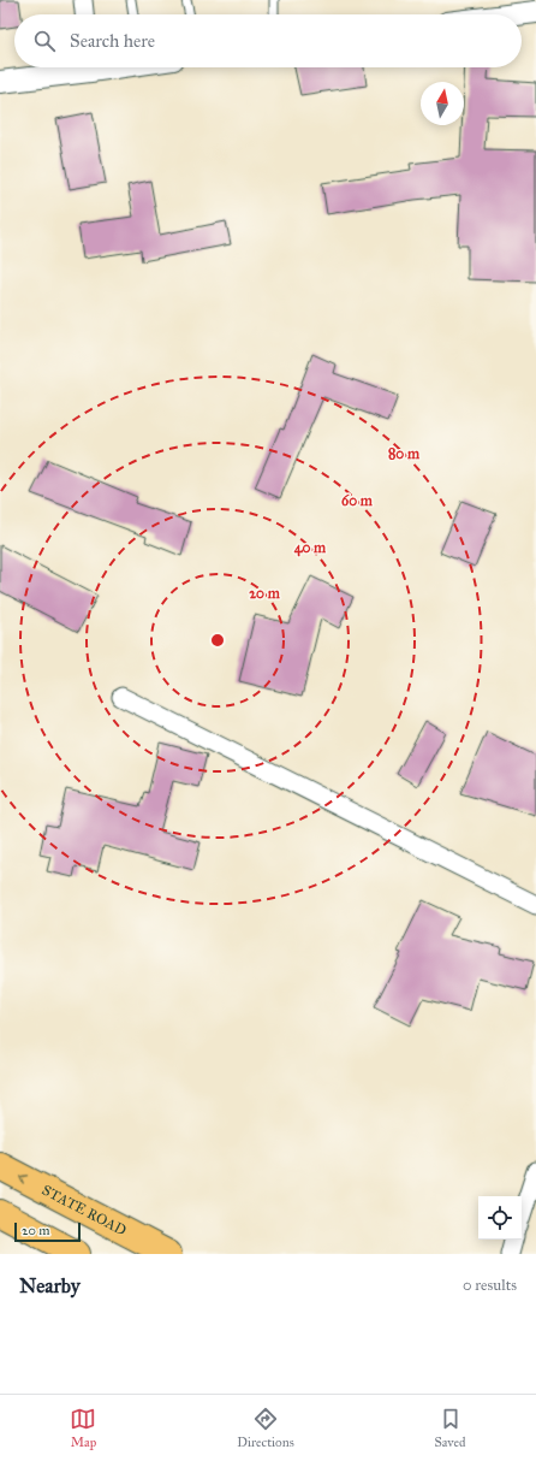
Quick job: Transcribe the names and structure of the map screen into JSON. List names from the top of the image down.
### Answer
{
  "streets": {
    "main road": ["STATE ROAD"]
  },
  "scale_bar": "20 m",
  "north": "top",
  "page": {
    "search": "Search here",
    "scale": "20 m",
    "heading": ["Nearby", "0 results"],
    "nav": ["Map", "Directions", "Saved"]
  },
  "rings": [
    "80 m",
    "60 m",
    "40 m",
    "20 m"
  ]
}
